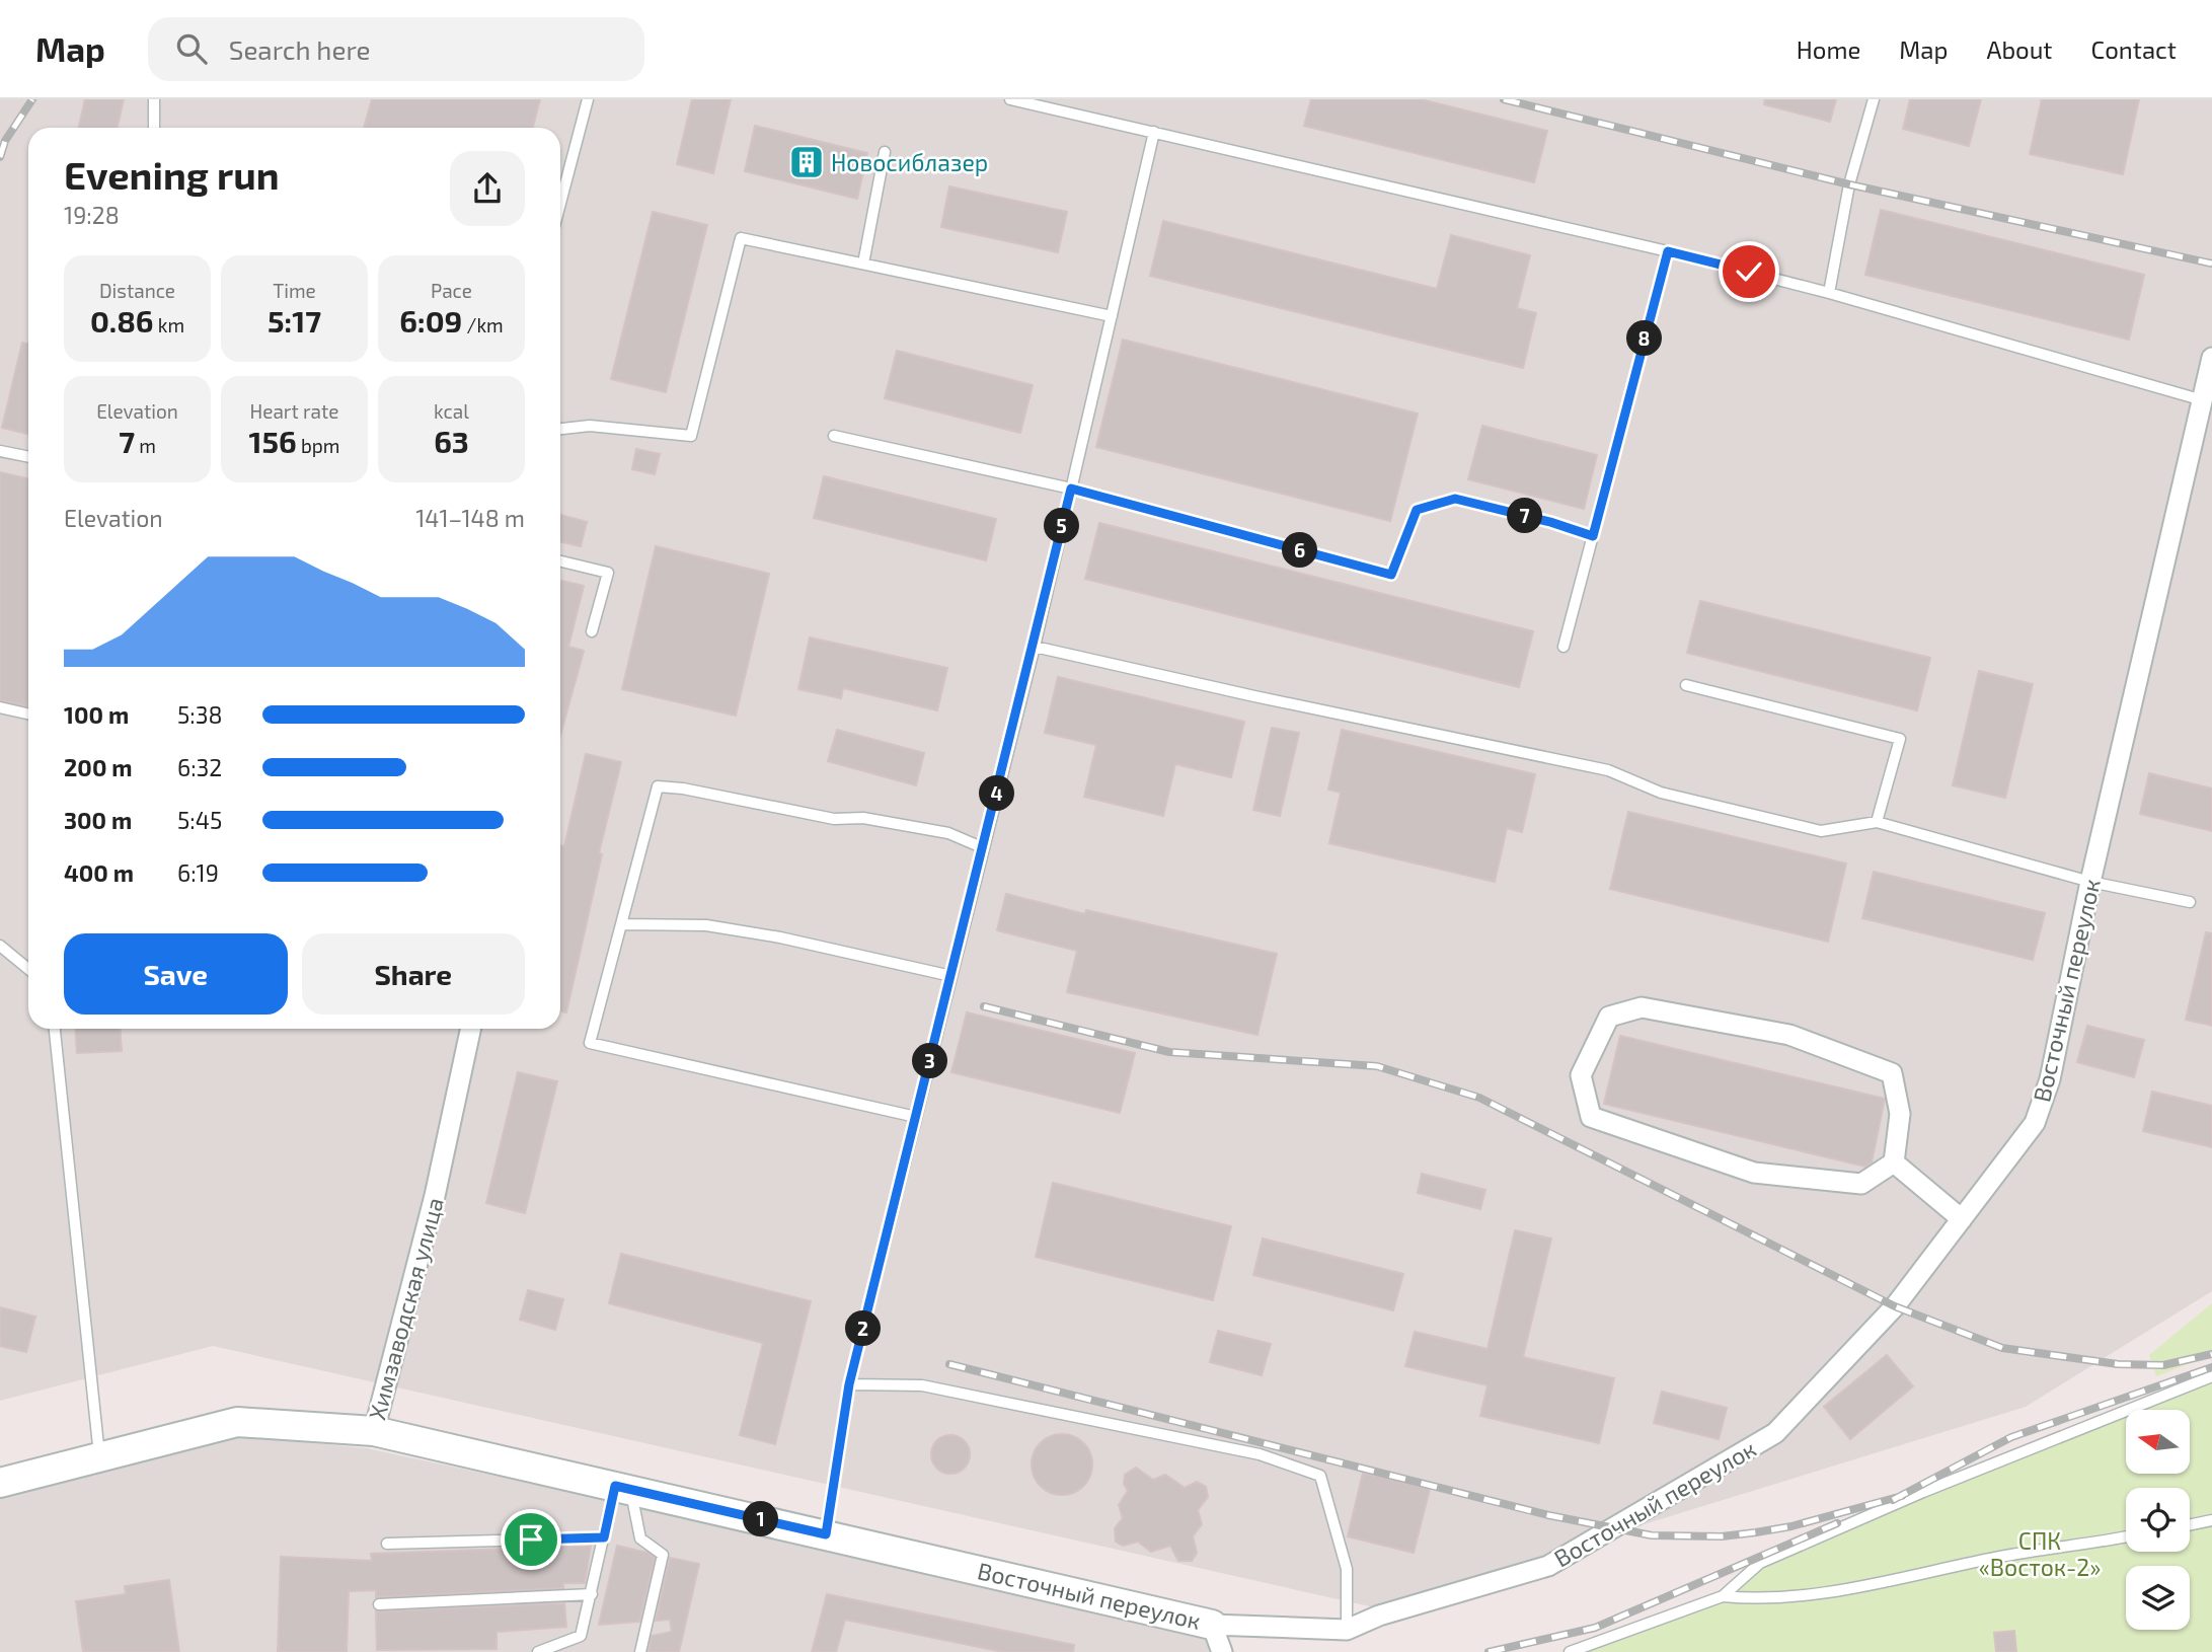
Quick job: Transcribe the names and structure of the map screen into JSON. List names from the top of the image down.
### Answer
{
  "streets": {
    "street": ["Восточный переулок", "Химзаводская улица"]
  },
  "crossings": [
    ["Восточный переулок", "Химзаводская улица"]
  ],
  "parks": ["СПК «Восток-2»"],
  "places": {
    "building": ["Новосиблазер"]
  },
  "north": "left",
  "page": {
    "header": "Map",
    "search": "Search here",
    "nav": [
      "Home",
      "Map",
      "About",
      "Contact"
    ],
    "heading": ["Evening run", "19:28"],
    "stats": [
      ["Distance", "0.86 km"],
      ["Time", "5:17"],
      ["Pace", "6:09 /km"],
      ["Elevation", "7 m"],
      ["Heart rate", "156 bpm"],
      ["kcal", "63"]
    ],
    "pins": [
      "8",
      "7",
      "5",
      "6",
      "4",
      "3",
      "2",
      "1"
    ],
    "chart": ["Elevation", "141–148 m"],
    "list": [
      {
        "name": "100 m",
        "note": "5:38"
      },
      {
        "name": "200 m",
        "note": "6:32"
      },
      {
        "name": "300 m",
        "note": "5:45"
      },
      {
        "name": "400 m",
        "note": "6:19"
      }
    ],
    "buttons": ["Save", "Share"]
  }
}
